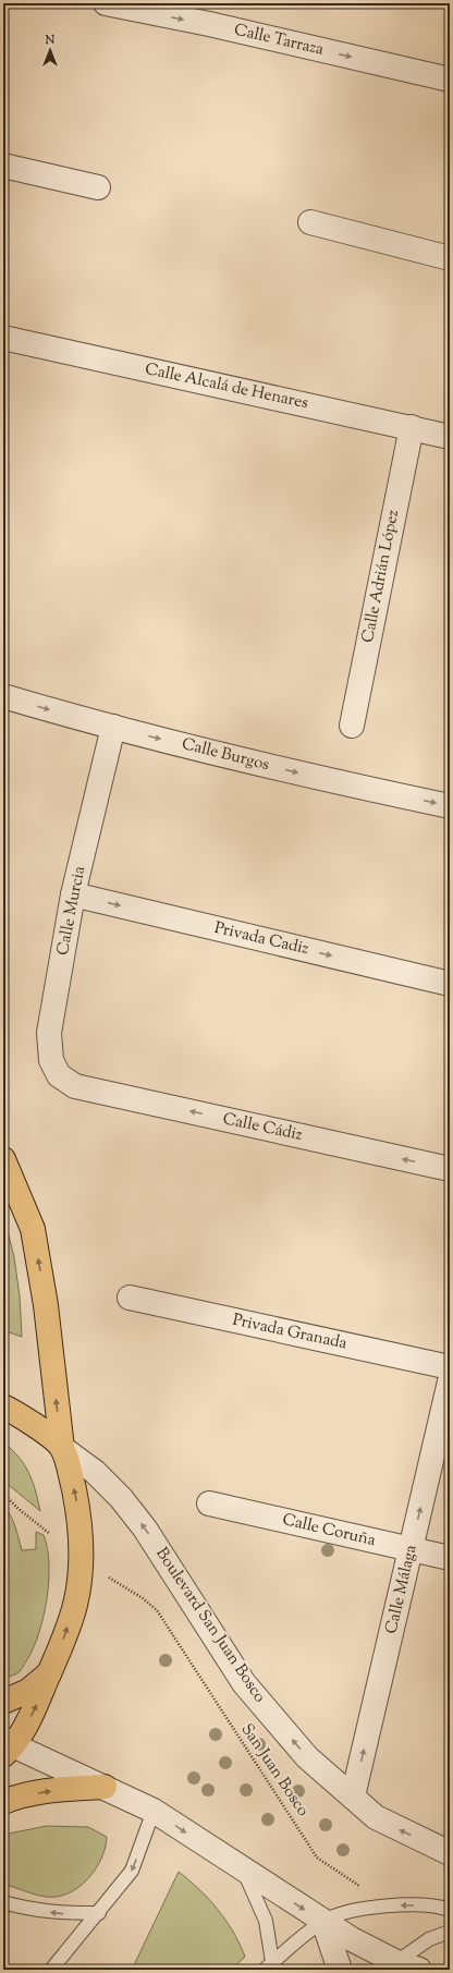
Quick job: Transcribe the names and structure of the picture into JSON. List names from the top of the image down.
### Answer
{
  "streets": {
    "street": [
      "Calle Tarraza",
      "Calle Alcalá de Henares",
      "Calle Adrián López",
      "Calle Burgos",
      "Calle Murcia",
      "Privada Cadiz",
      "Calle Cádiz",
      "Privada Granada",
      "Calle Coruña",
      "Calle Málaga",
      "Boulevard San Juan Bosco"
    ],
    "path": ["San Juan Bosco"]
  },
  "crossings": [
    ["Calle Alcalá de Henares", "Calle Adrián López"],
    ["Calle Burgos", "Calle Murcia"],
    ["Calle Murcia", "Privada Cadiz"],
    ["Calle Murcia", "Calle Cádiz"],
    ["Calle Coruña", "Calle Málaga"],
    ["Calle Málaga", "Boulevard San Juan Bosco"]
  ],
  "one_way": [
    "Calle Burgos",
    "Privada Cadiz",
    "Calle Cádiz",
    "Calle Málaga"
  ],
  "north": "top"
}
